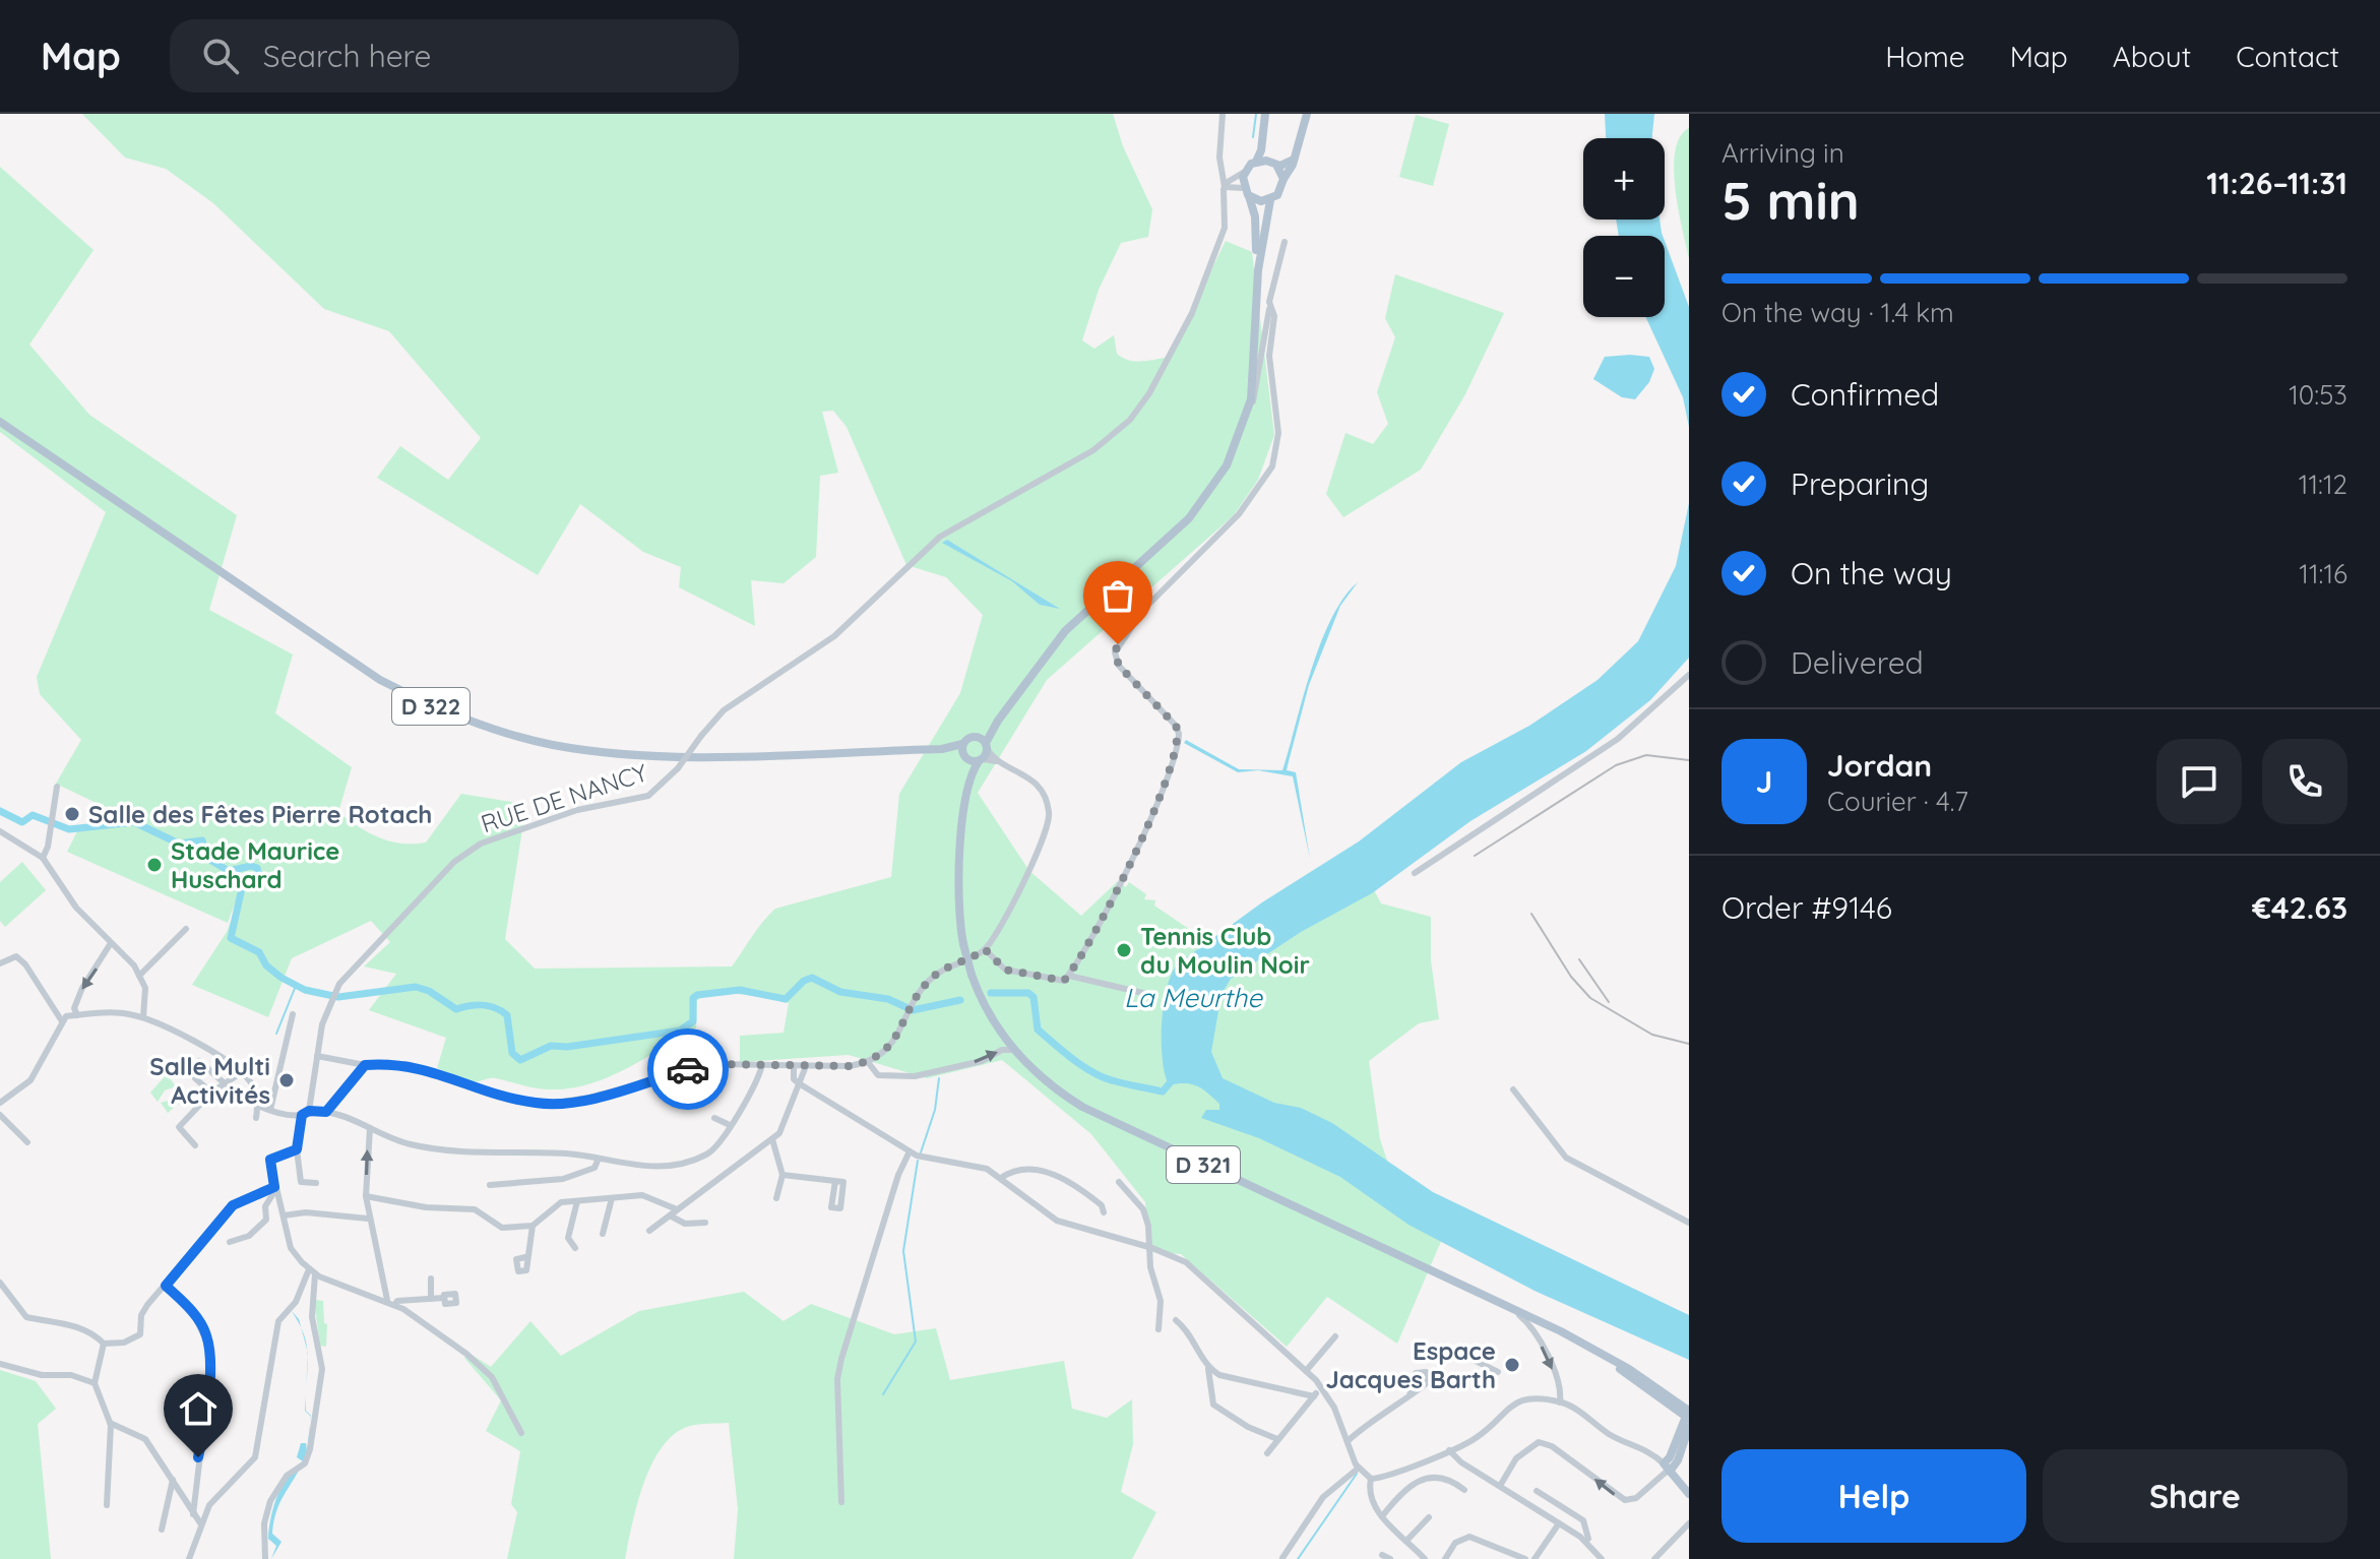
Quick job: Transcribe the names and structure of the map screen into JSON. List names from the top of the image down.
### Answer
{
  "streets": {
    "main road": ["D 322", "D 321"],
    "street": ["RUE DE NANCY"]
  },
  "crossings": [
    ["D 322", "D 321"]
  ],
  "water": ["La Meurthe"],
  "places": [
    "Salle des Fêtes Pierre Rotach",
    "Stade Maurice Huschard",
    "Tennis Club du Moulin Noir",
    "Salle Multi Activités",
    "Espace Jacques Barth"
  ],
  "page": {
    "header": "Map",
    "search": "Search here",
    "nav": [
      "Home",
      "Map",
      "About",
      "Contact"
    ],
    "heading": ["5 min", "Arriving in", "11:26–11:31"],
    "panel": [
      "Jordan",
      "Courier · 4.7",
      "Order #9146",
      "€42.63"
    ],
    "map_buttons": ["+", "−"],
    "bar": "On the way · 1.4 km",
    "list": [
      ["Confirmed", "10:53"],
      ["Preparing", "11:12"],
      ["On the way", "11:16"],
      "Delivered"
    ],
    "round": "J",
    "buttons": ["Help", "Share"]
  }
}
